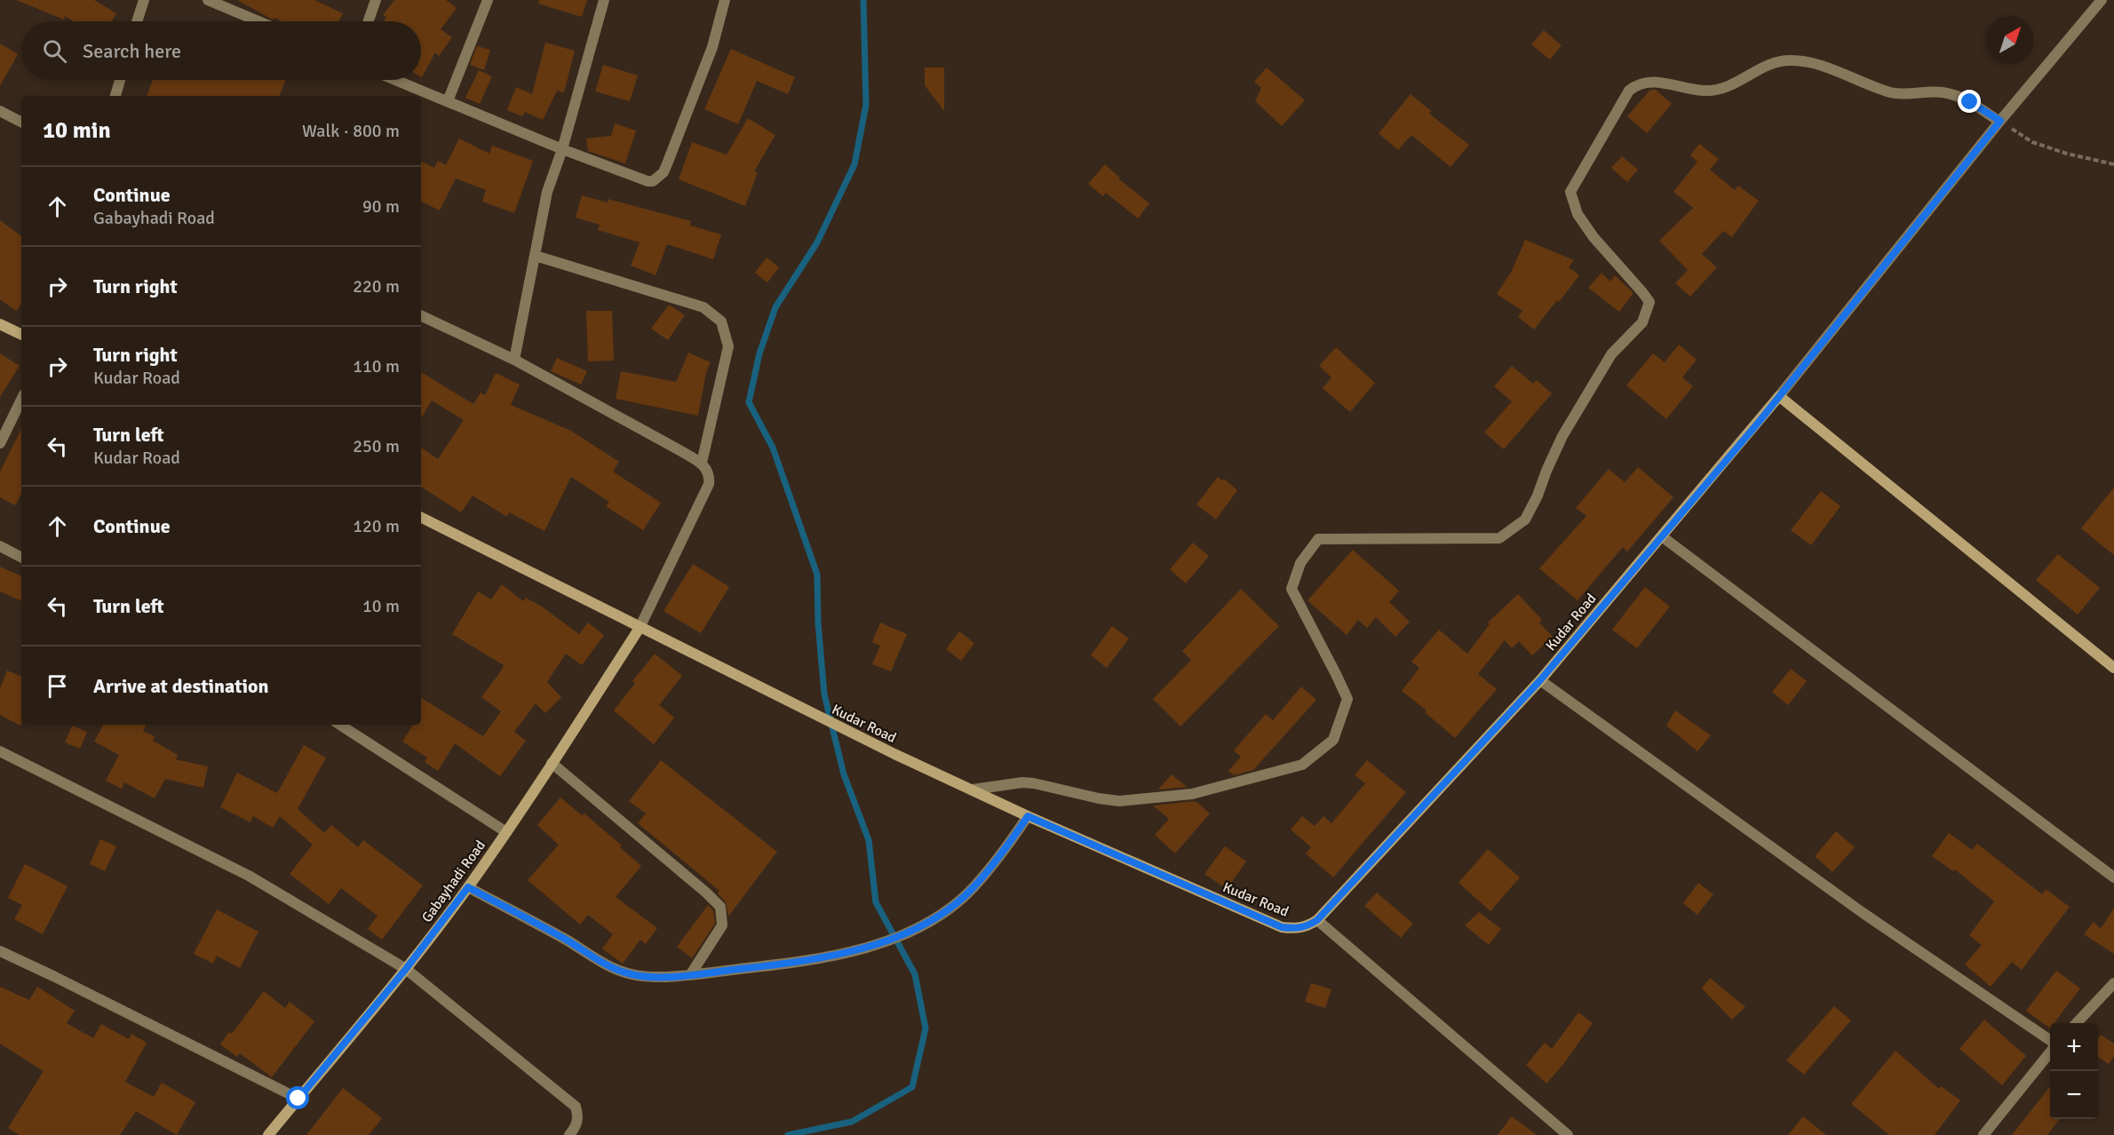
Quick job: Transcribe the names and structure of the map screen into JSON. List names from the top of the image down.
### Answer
{
  "streets": {
    "street": ["Kudar Road", "Gabayhadi Road"]
  },
  "crossings": [
    ["Kudar Road", "Gabayhadi Road"]
  ],
  "north": "top right",
  "page": {
    "search": "Search here",
    "heading": ["10 min", "Walk · 800 m"],
    "list": [
      ["Continue", "Gabayhadi Road", "90 m"],
      ["Turn right", "220 m"],
      ["Turn right", "Kudar Road", "110 m"],
      ["Turn left", "Kudar Road", "250 m"],
      ["Continue", "120 m"],
      ["Turn left", "10 m"],
      "Arrive at destination"
    ],
    "map_buttons": ["+", "−"]
  }
}
